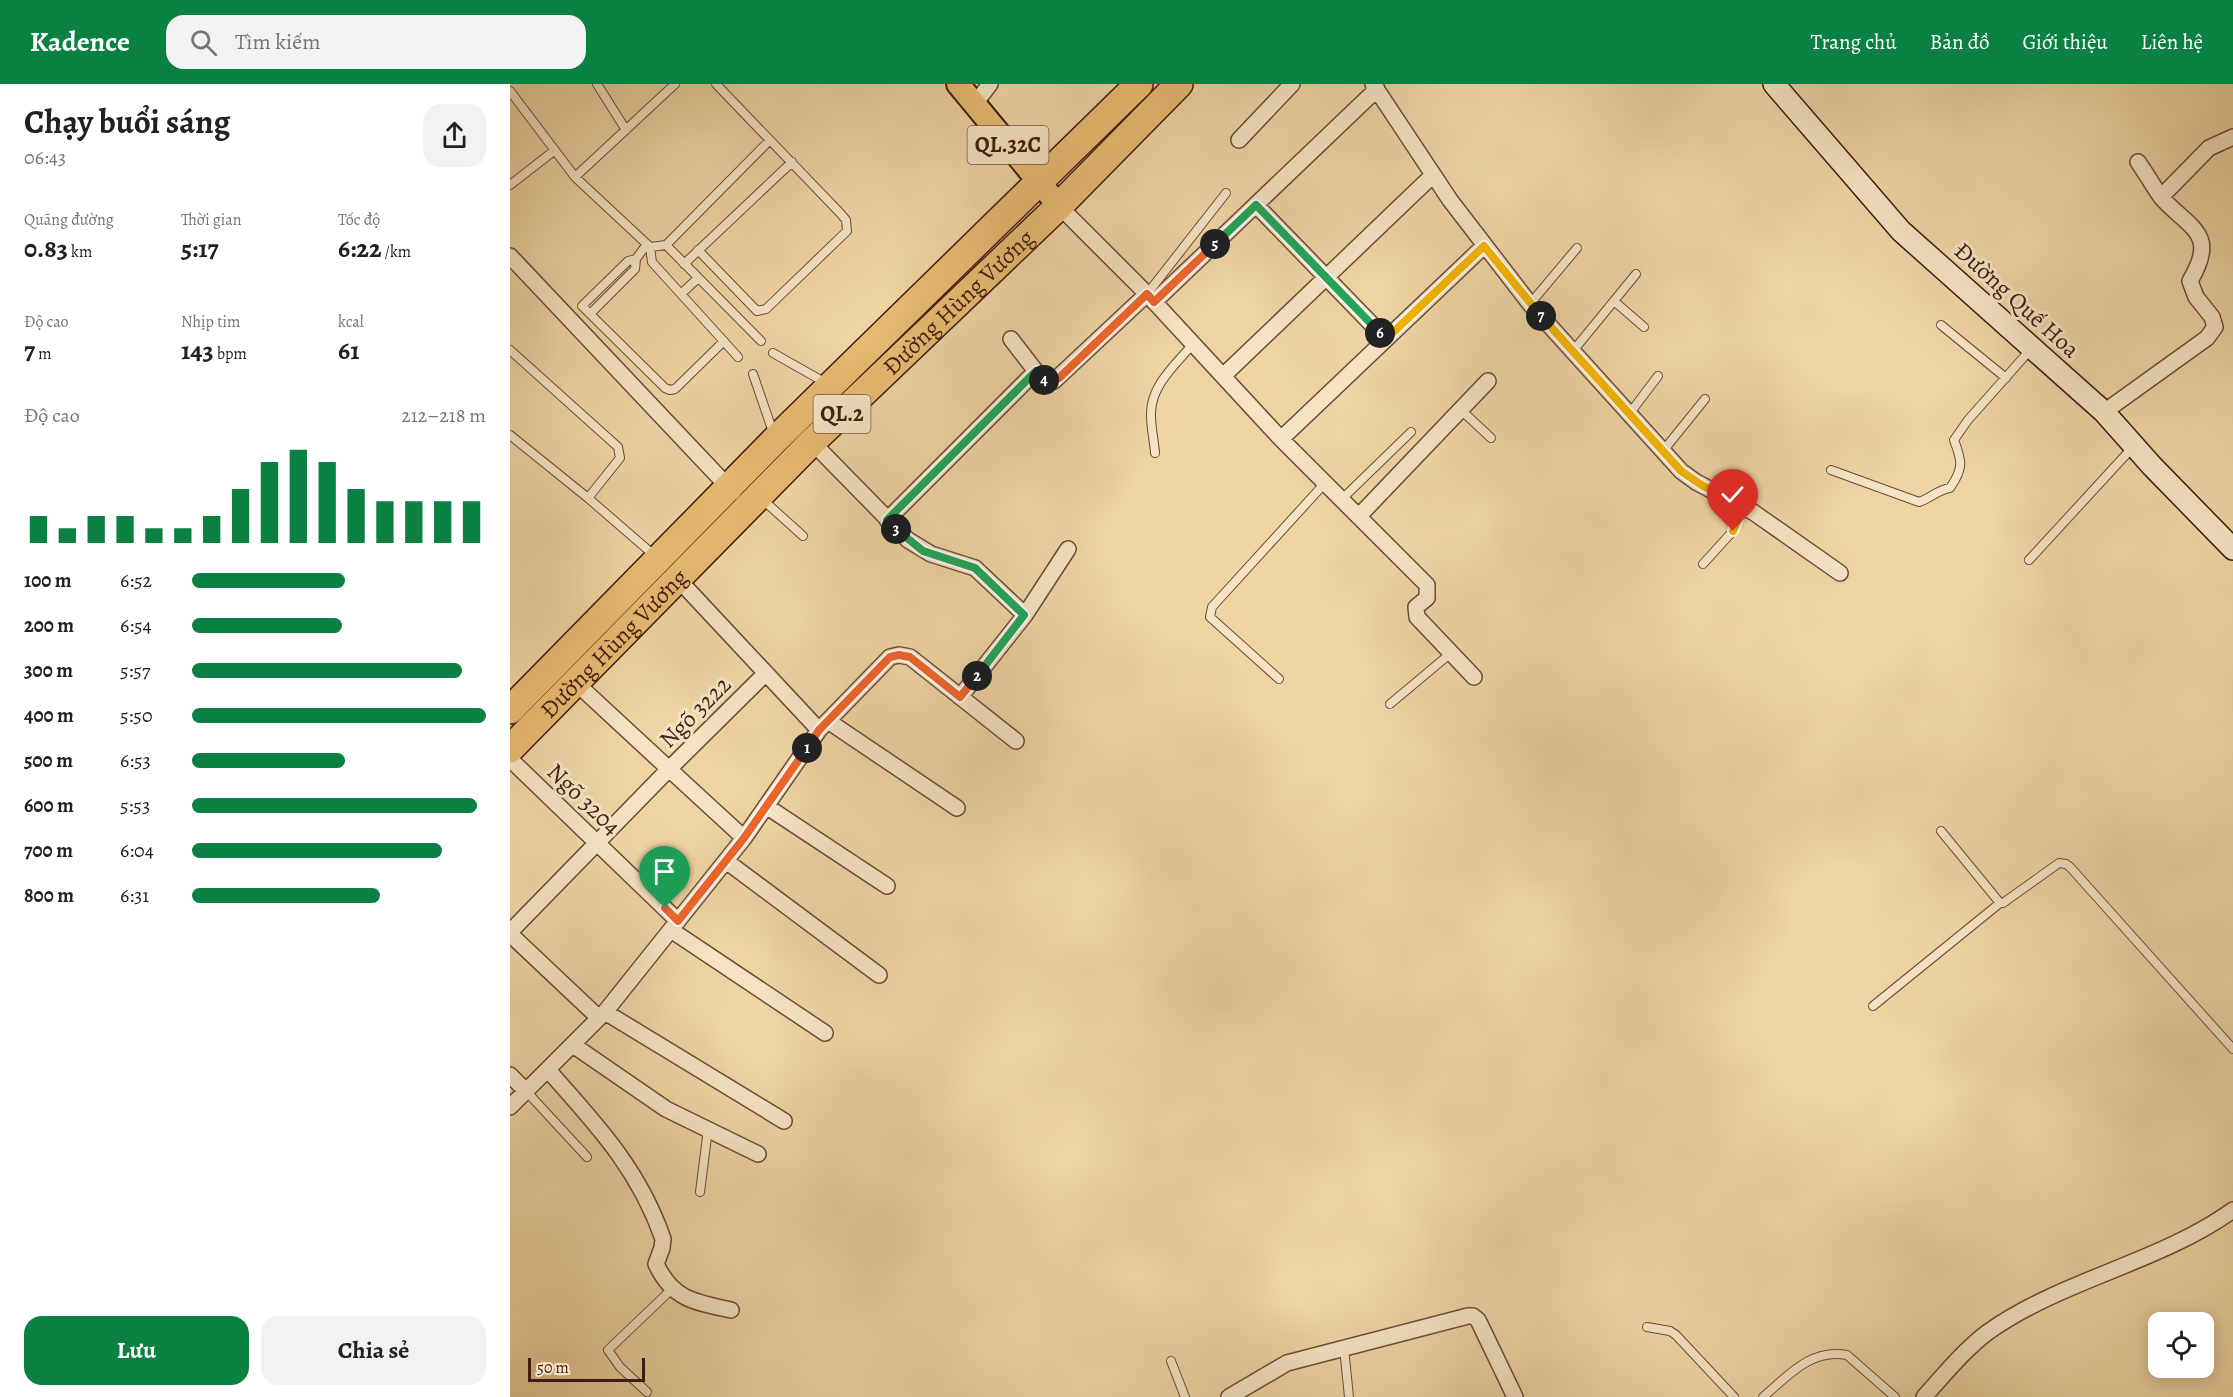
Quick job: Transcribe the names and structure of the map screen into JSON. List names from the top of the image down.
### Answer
{
  "streets": {
    "highway": ["Đường Hùng Vương", "QL.2"],
    "main road": ["QL.32C"],
    "street": ["Đường Quế Hoa", "Ngõ 3222", "Ngõ 3204"]
  },
  "crossings": [
    ["QL.32C", "Đường Hùng Vương"],
    ["Đường Hùng Vương", "Ngõ 3222"]
  ],
  "scale_bar": "50 m",
  "page": {
    "header": "Kadence",
    "search": "Tìm kiếm",
    "nav": [
      "Trang chủ",
      "Bản đồ",
      "Giới thiệu",
      "Liên hệ"
    ],
    "heading": ["Chạy buổi sáng", "06:43"],
    "stats": [
      ["Quãng đường", "0.83 km"],
      ["Thời gian", "5:17"],
      ["Tốc độ", "6:22 /km"],
      ["Độ cao", "7 m"],
      ["Nhịp tim", "143 bpm"],
      ["kcal", "61"]
    ],
    "pins": [
      "5",
      "7",
      "6",
      "4",
      "3",
      "2",
      "1"
    ],
    "chart": ["Độ cao", "212–218 m"],
    "list": [
      {
        "name": "100 m",
        "note": "6:52"
      },
      {
        "name": "200 m",
        "note": "6:54"
      },
      {
        "name": "300 m",
        "note": "5:57"
      },
      {
        "name": "400 m",
        "note": "5:50"
      },
      {
        "name": "500 m",
        "note": "6:53"
      },
      {
        "name": "600 m",
        "note": "5:53"
      },
      {
        "name": "700 m",
        "note": "6:04"
      },
      {
        "name": "800 m",
        "note": "6:31"
      }
    ],
    "buttons": ["Lưu", "Chia sẻ"],
    "scale": "50 m"
  }
}
